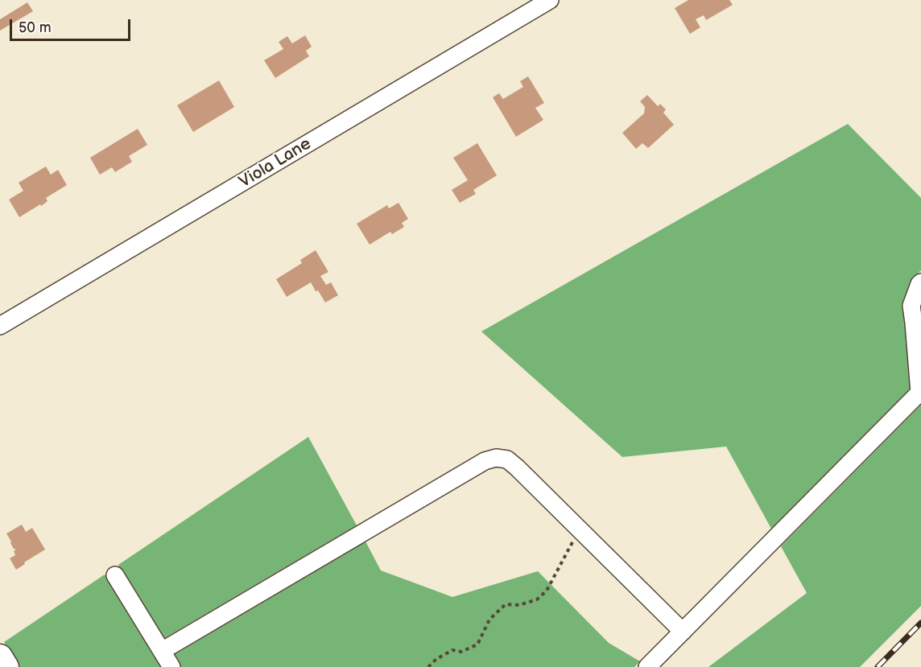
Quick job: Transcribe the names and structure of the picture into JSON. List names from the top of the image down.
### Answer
{
  "streets": {
    "street": ["Viola Lane"]
  },
  "scale_bar": "50 m"
}
